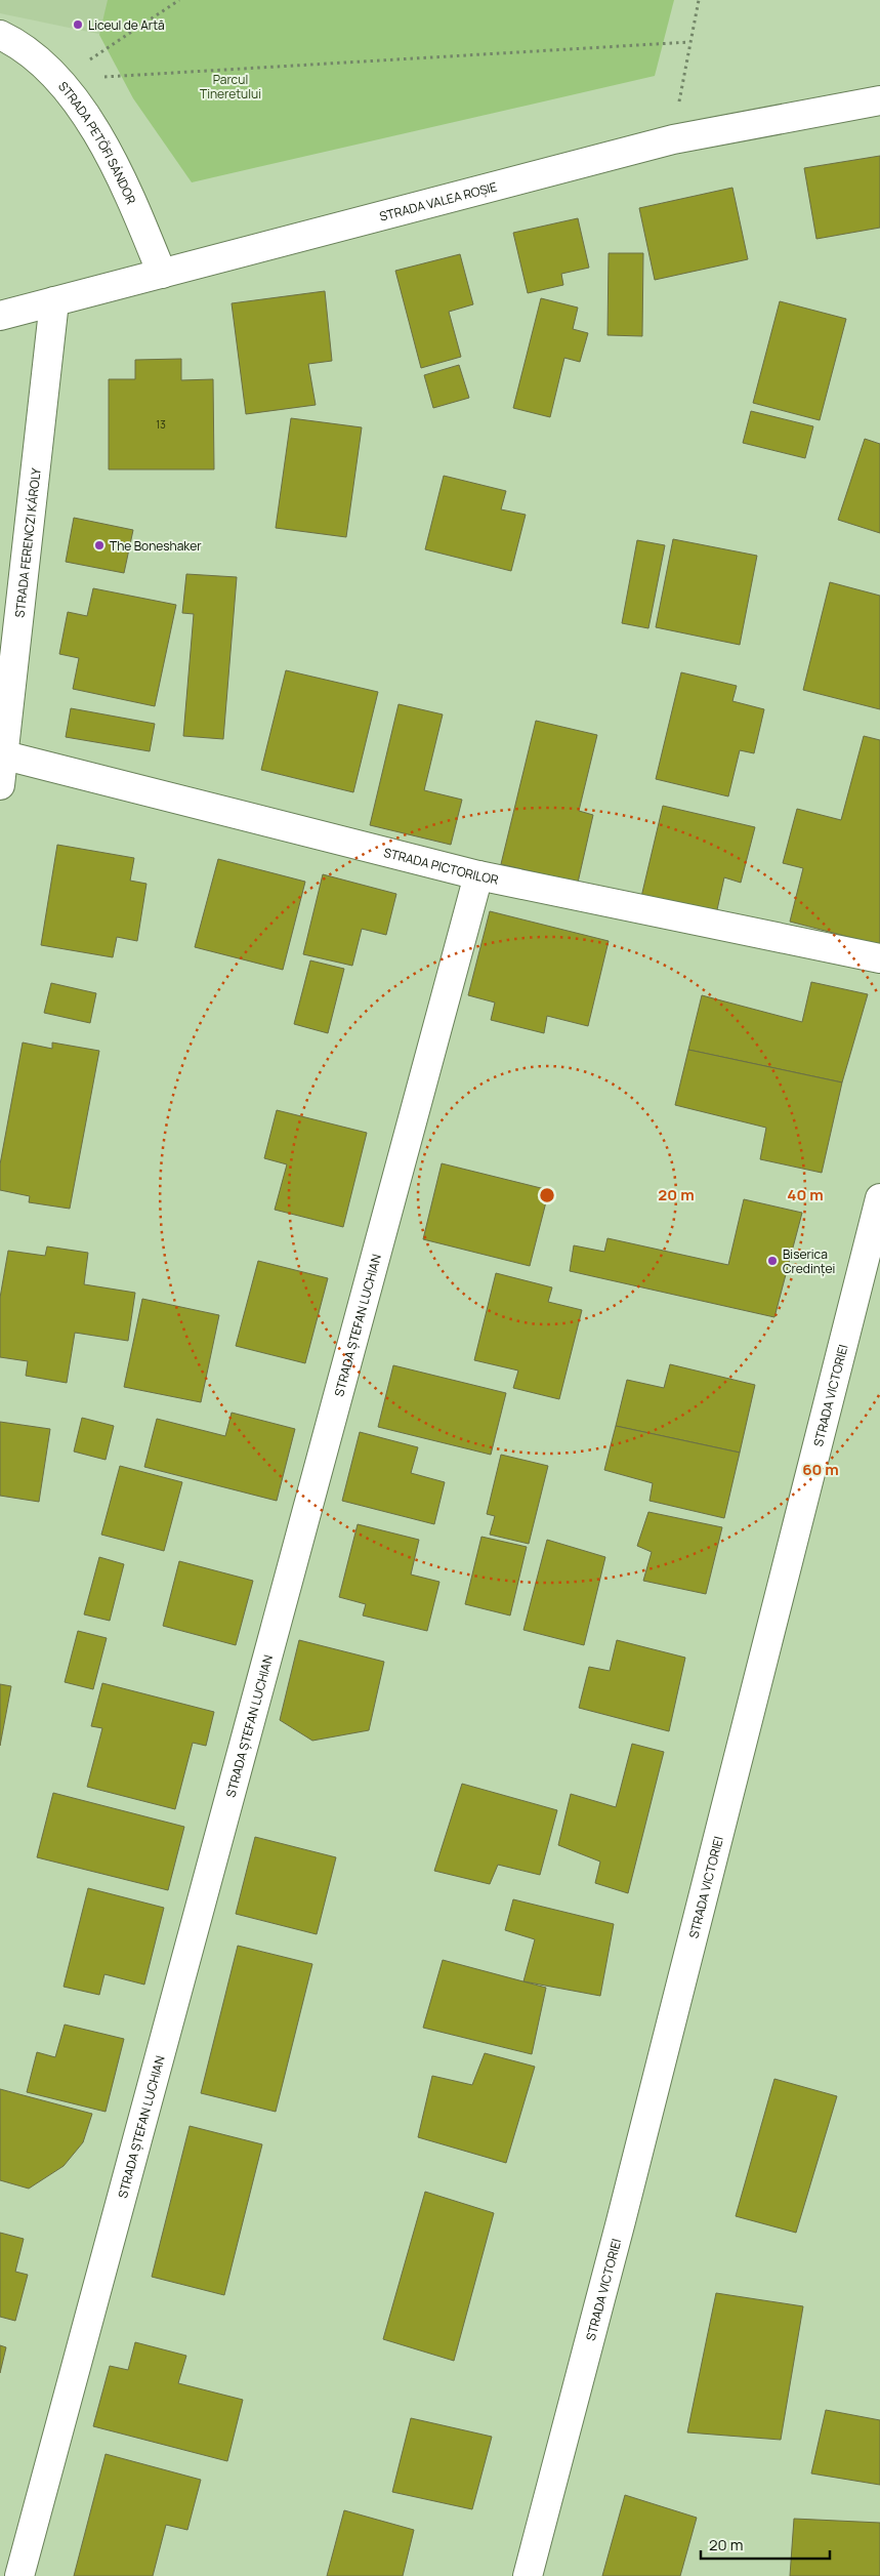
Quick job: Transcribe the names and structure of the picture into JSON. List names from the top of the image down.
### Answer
{
  "streets": {
    "street": [
      "STRADA PETŐFI SÁNDOR",
      "STRADA VALEA ROȘIE",
      "STRADA FERENCZI KÁROLY",
      "STRADA PICTORILOR",
      "STRADA ȘTEFAN LUCHIAN",
      "STRADA VICTORIEI"
    ]
  },
  "crossings": [
    ["STRADA PETŐFI SÁNDOR", "STRADA VALEA ROȘIE"],
    ["STRADA VALEA ROȘIE", "STRADA FERENCZI KÁROLY"],
    ["STRADA FERENCZI KÁROLY", "STRADA PICTORILOR"],
    ["STRADA PICTORILOR", "STRADA ȘTEFAN LUCHIAN"]
  ],
  "parks": ["Parcul Tineretului"],
  "places": ["Liceul de Artă", "The Boneshaker", "Biserica Credinței"],
  "house_numbers": ["13"],
  "scale_bar": "20 m",
  "rings": ["20 m", "40 m", "60 m"]
}
